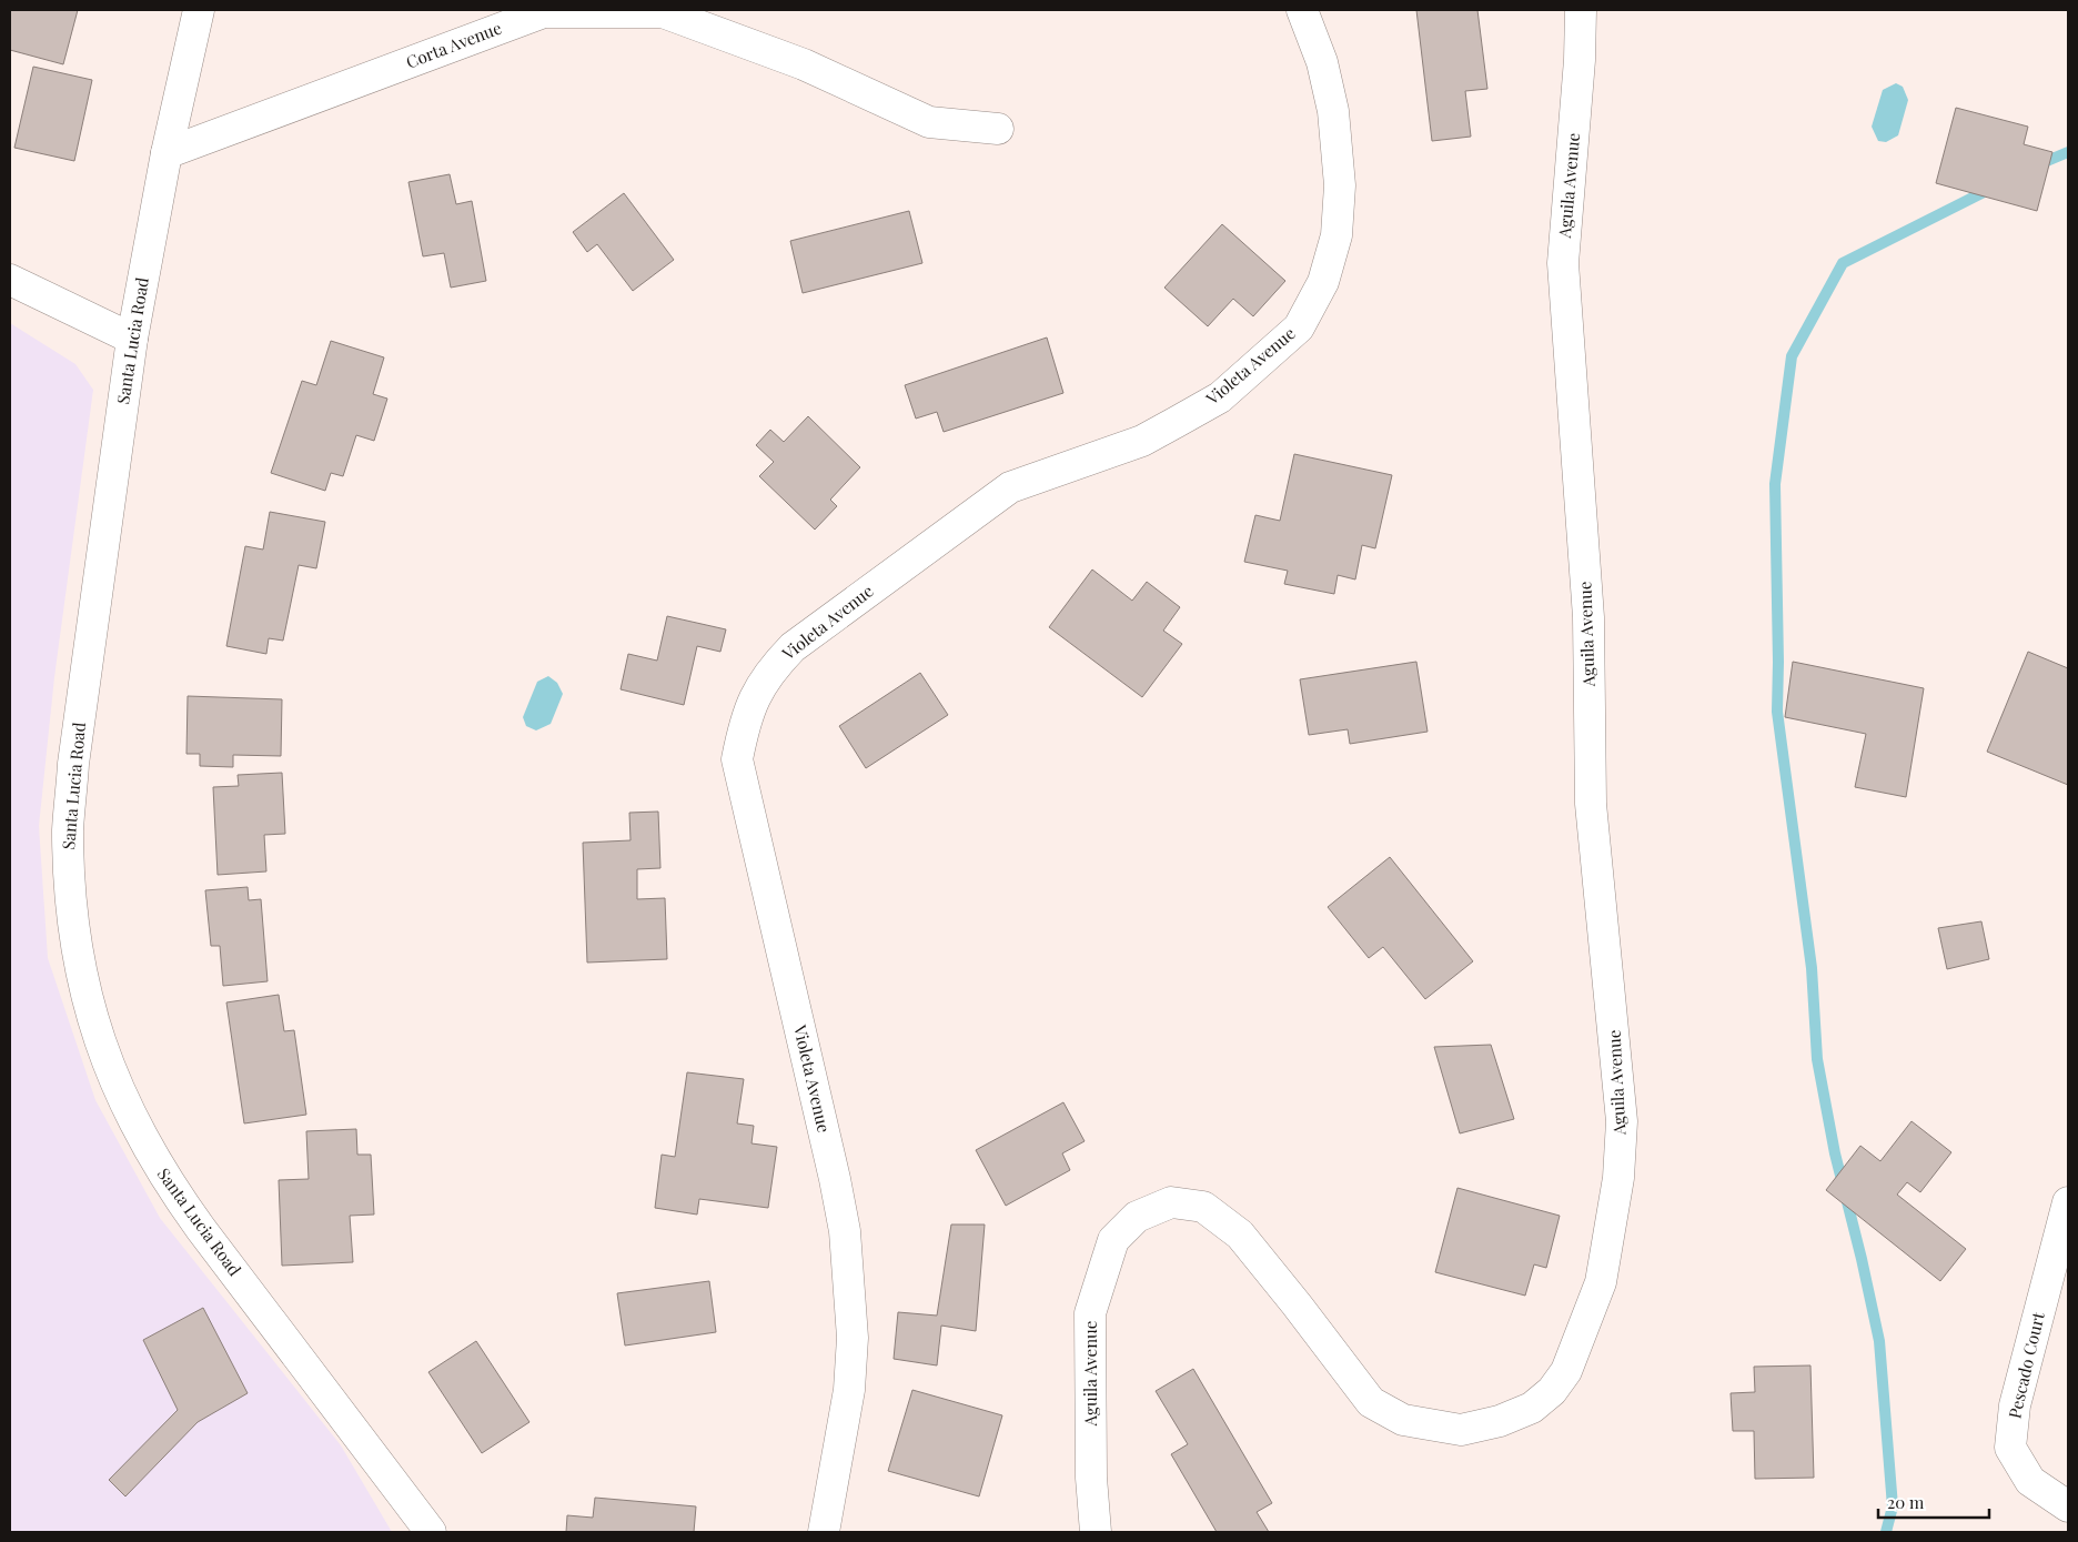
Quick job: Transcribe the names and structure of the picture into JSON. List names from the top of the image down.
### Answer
{
  "streets": {
    "street": [
      "Corta Avenue",
      "Aguila Avenue",
      "Santa Lucia Road",
      "Violeta Avenue",
      "Pescado Court"
    ]
  },
  "crossings": [
    ["Corta Avenue", "Santa Lucia Road"]
  ],
  "scale_bar": "20 m"
}
